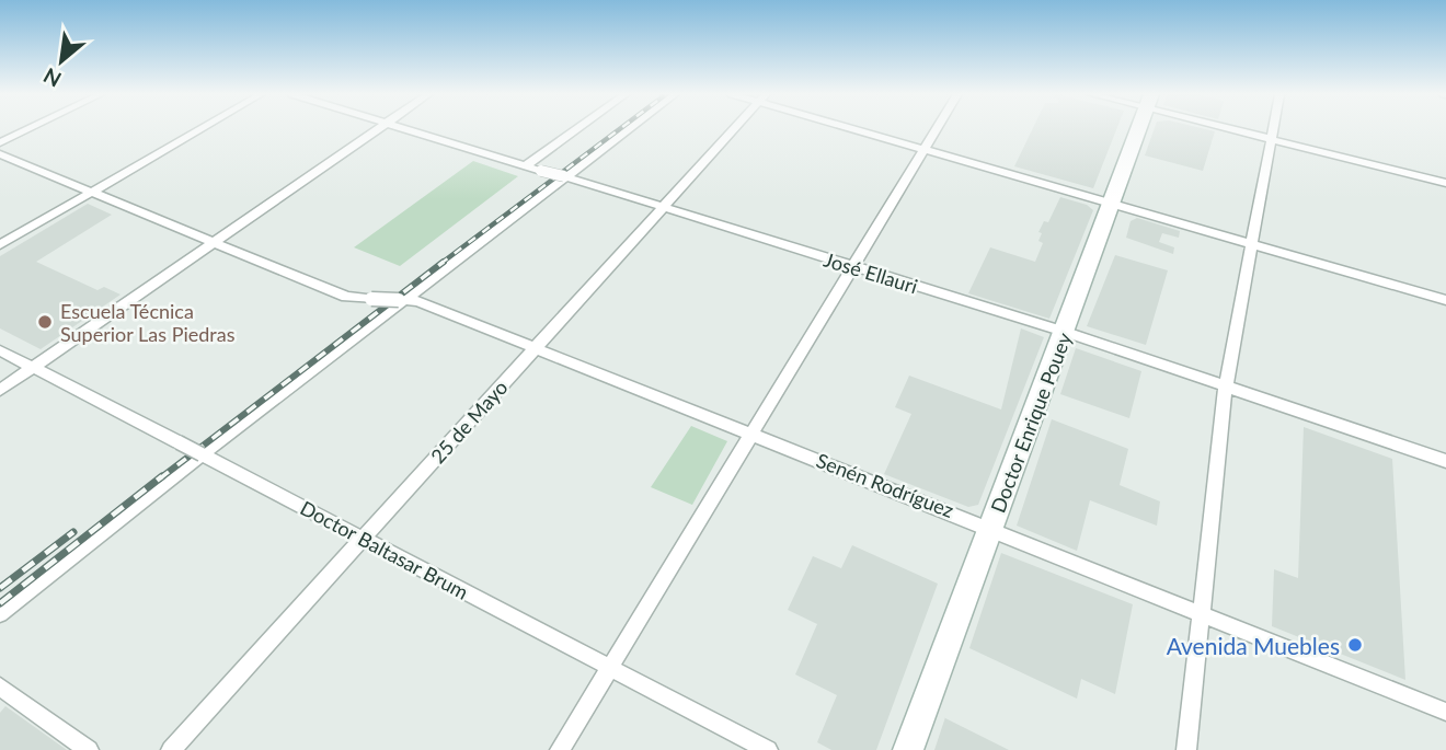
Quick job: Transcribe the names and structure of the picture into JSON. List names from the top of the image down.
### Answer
{
  "streets": {
    "street": [
      "José Ellauri",
      "25 de Mayo",
      "Doctor Enrique Pouey",
      "Senén Rodríguez",
      "Doctor Baltasar Brum"
    ]
  },
  "crossings": [
    ["José Ellauri", "25 de Mayo"],
    ["José Ellauri", "Doctor Enrique Pouey"],
    ["25 de Mayo", "Senén Rodríguez"],
    ["25 de Mayo", "Doctor Baltasar Brum"],
    ["Doctor Enrique Pouey", "Senén Rodríguez"]
  ],
  "places": ["Escuela Técnica Superior Las Piedras", "Avenida Muebles"],
  "north": "bottom left"
}
